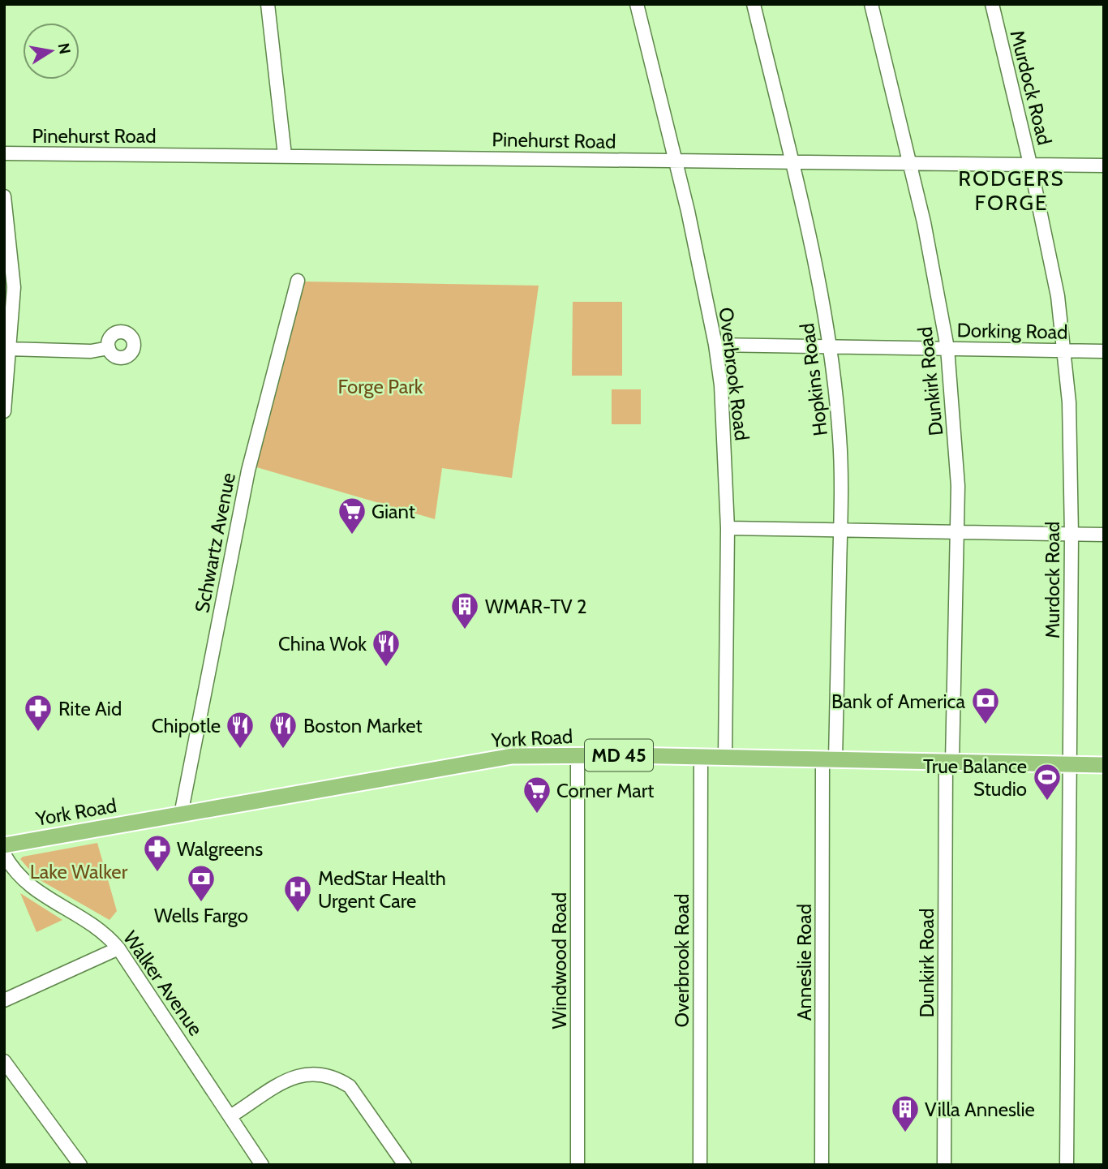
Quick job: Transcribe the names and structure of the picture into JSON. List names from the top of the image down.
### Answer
{
  "streets": {
    "main road": ["York Road", "MD 45"],
    "street": [
      "Murdock Road",
      "Pinehurst Road",
      "Dorking Road",
      "Overbrook Road",
      "Hopkins Road",
      "Dunkirk Road",
      "Schwartz Avenue",
      "Windwood Road",
      "Anneslie Road",
      "Walker Avenue"
    ]
  },
  "crossings": [
    ["Murdock Road", "Pinehurst Road"],
    ["Murdock Road", "Dorking Road"],
    ["Murdock Road", "York Road"],
    ["Pinehurst Road", "Overbrook Road"],
    ["Pinehurst Road", "Hopkins Road"],
    ["Pinehurst Road", "Dunkirk Road"],
    ["Dorking Road", "Overbrook Road"],
    ["Dorking Road", "Hopkins Road"],
    ["Dorking Road", "Dunkirk Road"],
    ["Overbrook Road", "York Road"],
    ["Hopkins Road", "York Road"],
    ["Hopkins Road", "Anneslie Road"],
    ["Dunkirk Road", "York Road"],
    ["Schwartz Avenue", "York Road"],
    ["York Road", "Windwood Road"],
    ["York Road", "Anneslie Road"]
  ],
  "districts": ["RODGERS FORGE"],
  "parks": ["Forge Park", "Lake Walker"],
  "places": {
    "supermarket": ["Giant", "Corner Mart"],
    "building": ["WMAR-TV 2", "Villa Anneslie"],
    "restaurant": ["China Wok", "Chipotle", "Boston Market"],
    "bank": ["Bank of America", "Wells Fargo"],
    "pharmacy": ["Rite Aid", "Walgreens"],
    "sports": ["True Balance Studio"],
    "hospital": ["MedStar Health Urgent Care"]
  },
  "north": "right"
}
